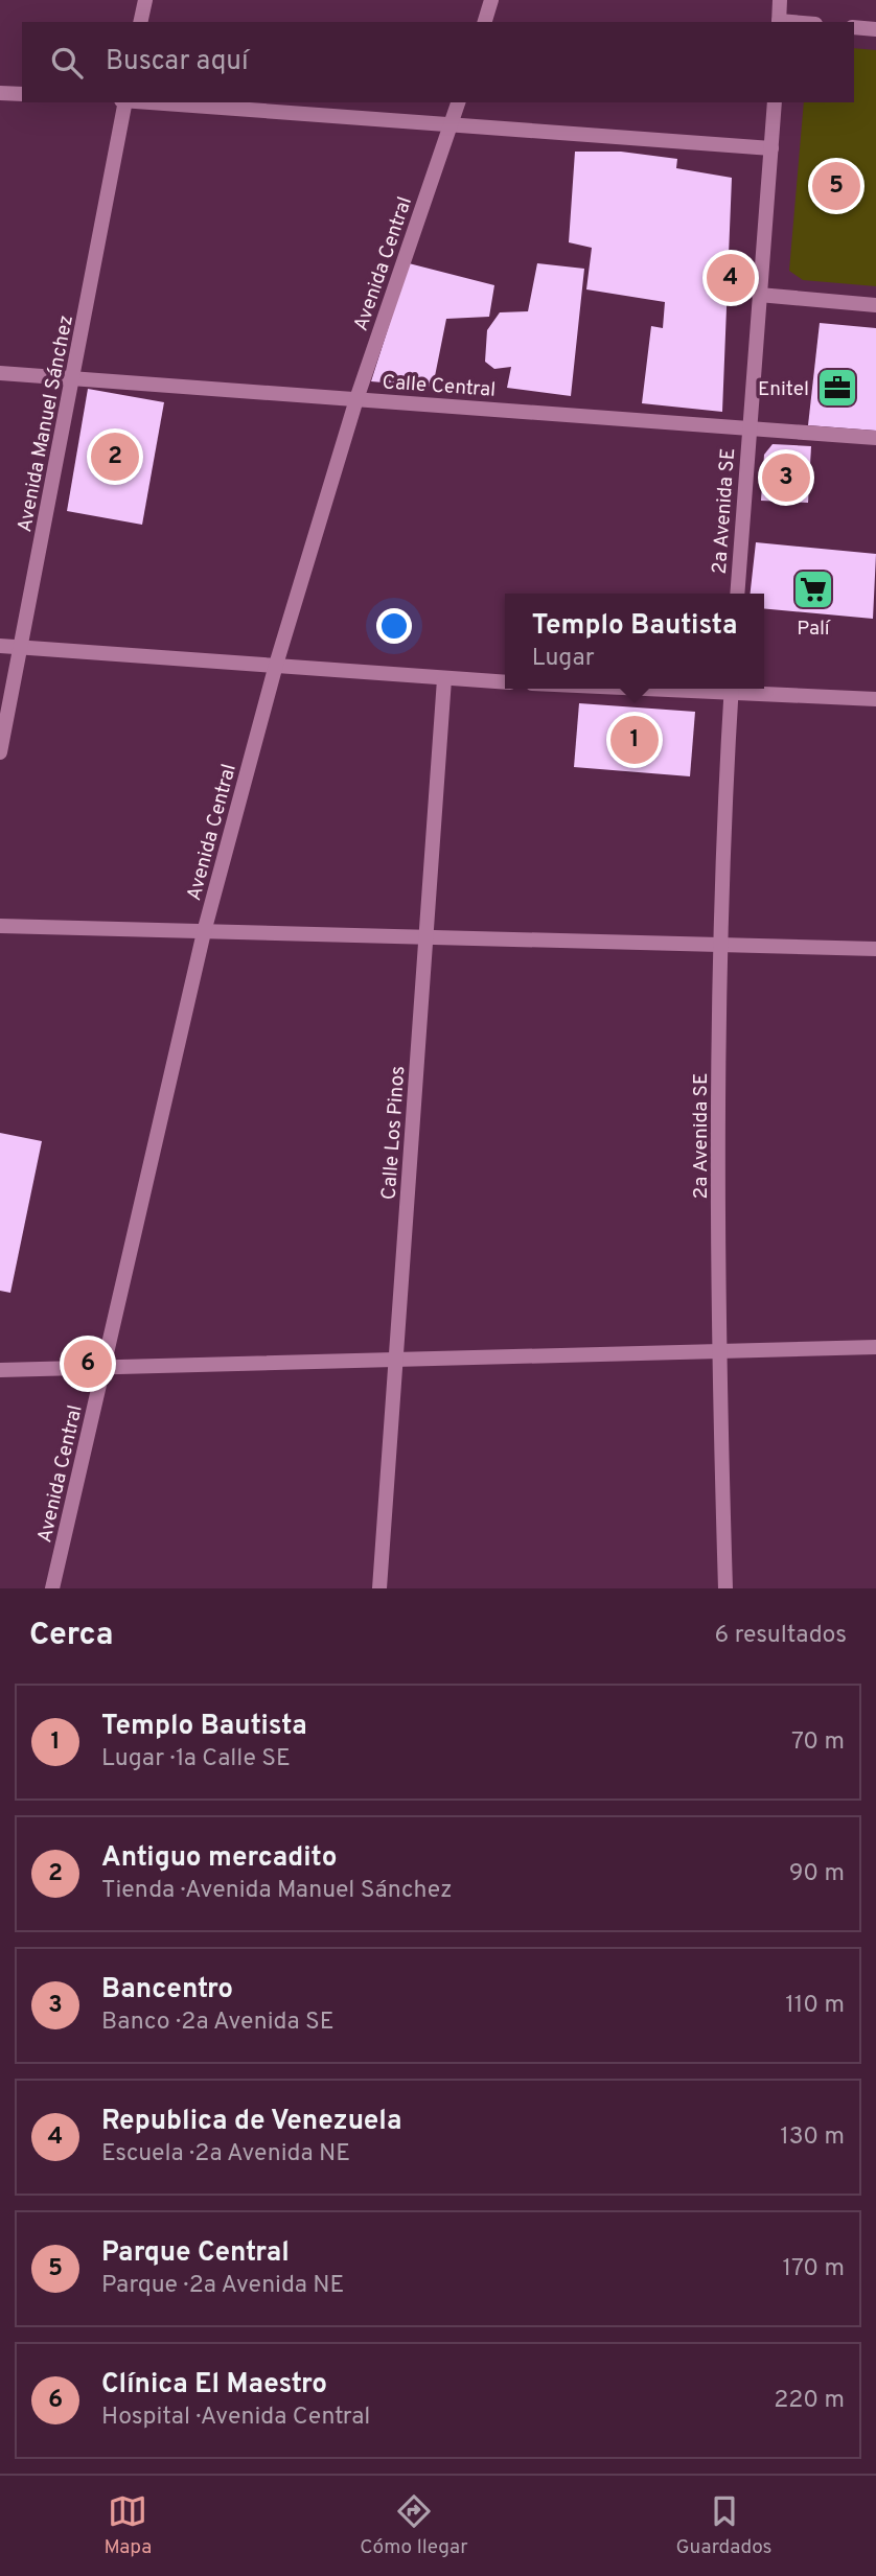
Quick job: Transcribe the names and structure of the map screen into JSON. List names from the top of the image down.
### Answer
{
  "streets": {
    "street": [
      "Avenida Central",
      "Calle Central",
      "Avenida Manuel Sánchez",
      "2a Avenida SE",
      "Calle Los Pinos"
    ]
  },
  "crossings": [
    ["Avenida Central", "Calle Central"],
    ["Calle Central", "Avenida Manuel Sánchez"],
    ["Calle Central", "2a Avenida SE"]
  ],
  "places": {
    "office": ["Enitel"],
    "supermarket": ["Palí"]
  },
  "page": {
    "search": "Buscar aquí",
    "pins": [
      "5",
      "4",
      "2",
      "3",
      "1",
      "6"
    ],
    "popup": ["Templo Bautista", "Lugar"],
    "heading": ["Cerca", "6 resultados"],
    "list": [
      {
        "mark": "1",
        "name": "Templo Bautista",
        "note": "Lugar · 1a Calle SE",
        "value": "70 m"
      },
      {
        "mark": "2",
        "name": "Antiguo mercadito",
        "note": "Tienda · Avenida Manuel Sánchez",
        "value": "90 m"
      },
      {
        "mark": "3",
        "name": "Bancentro",
        "note": "Banco · 2a Avenida SE",
        "value": "110 m"
      },
      {
        "mark": "4",
        "name": "Republica de Venezuela",
        "note": "Escuela · 2a Avenida NE",
        "value": "130 m"
      },
      {
        "mark": "5",
        "name": "Parque Central",
        "note": "Parque · 2a Avenida NE",
        "value": "170 m"
      },
      {
        "mark": "6",
        "name": "Clínica El Maestro",
        "note": "Hospital · Avenida Central",
        "value": "220 m"
      }
    ],
    "nav": ["Mapa", "Cómo llegar", "Guardados"]
  }
}
